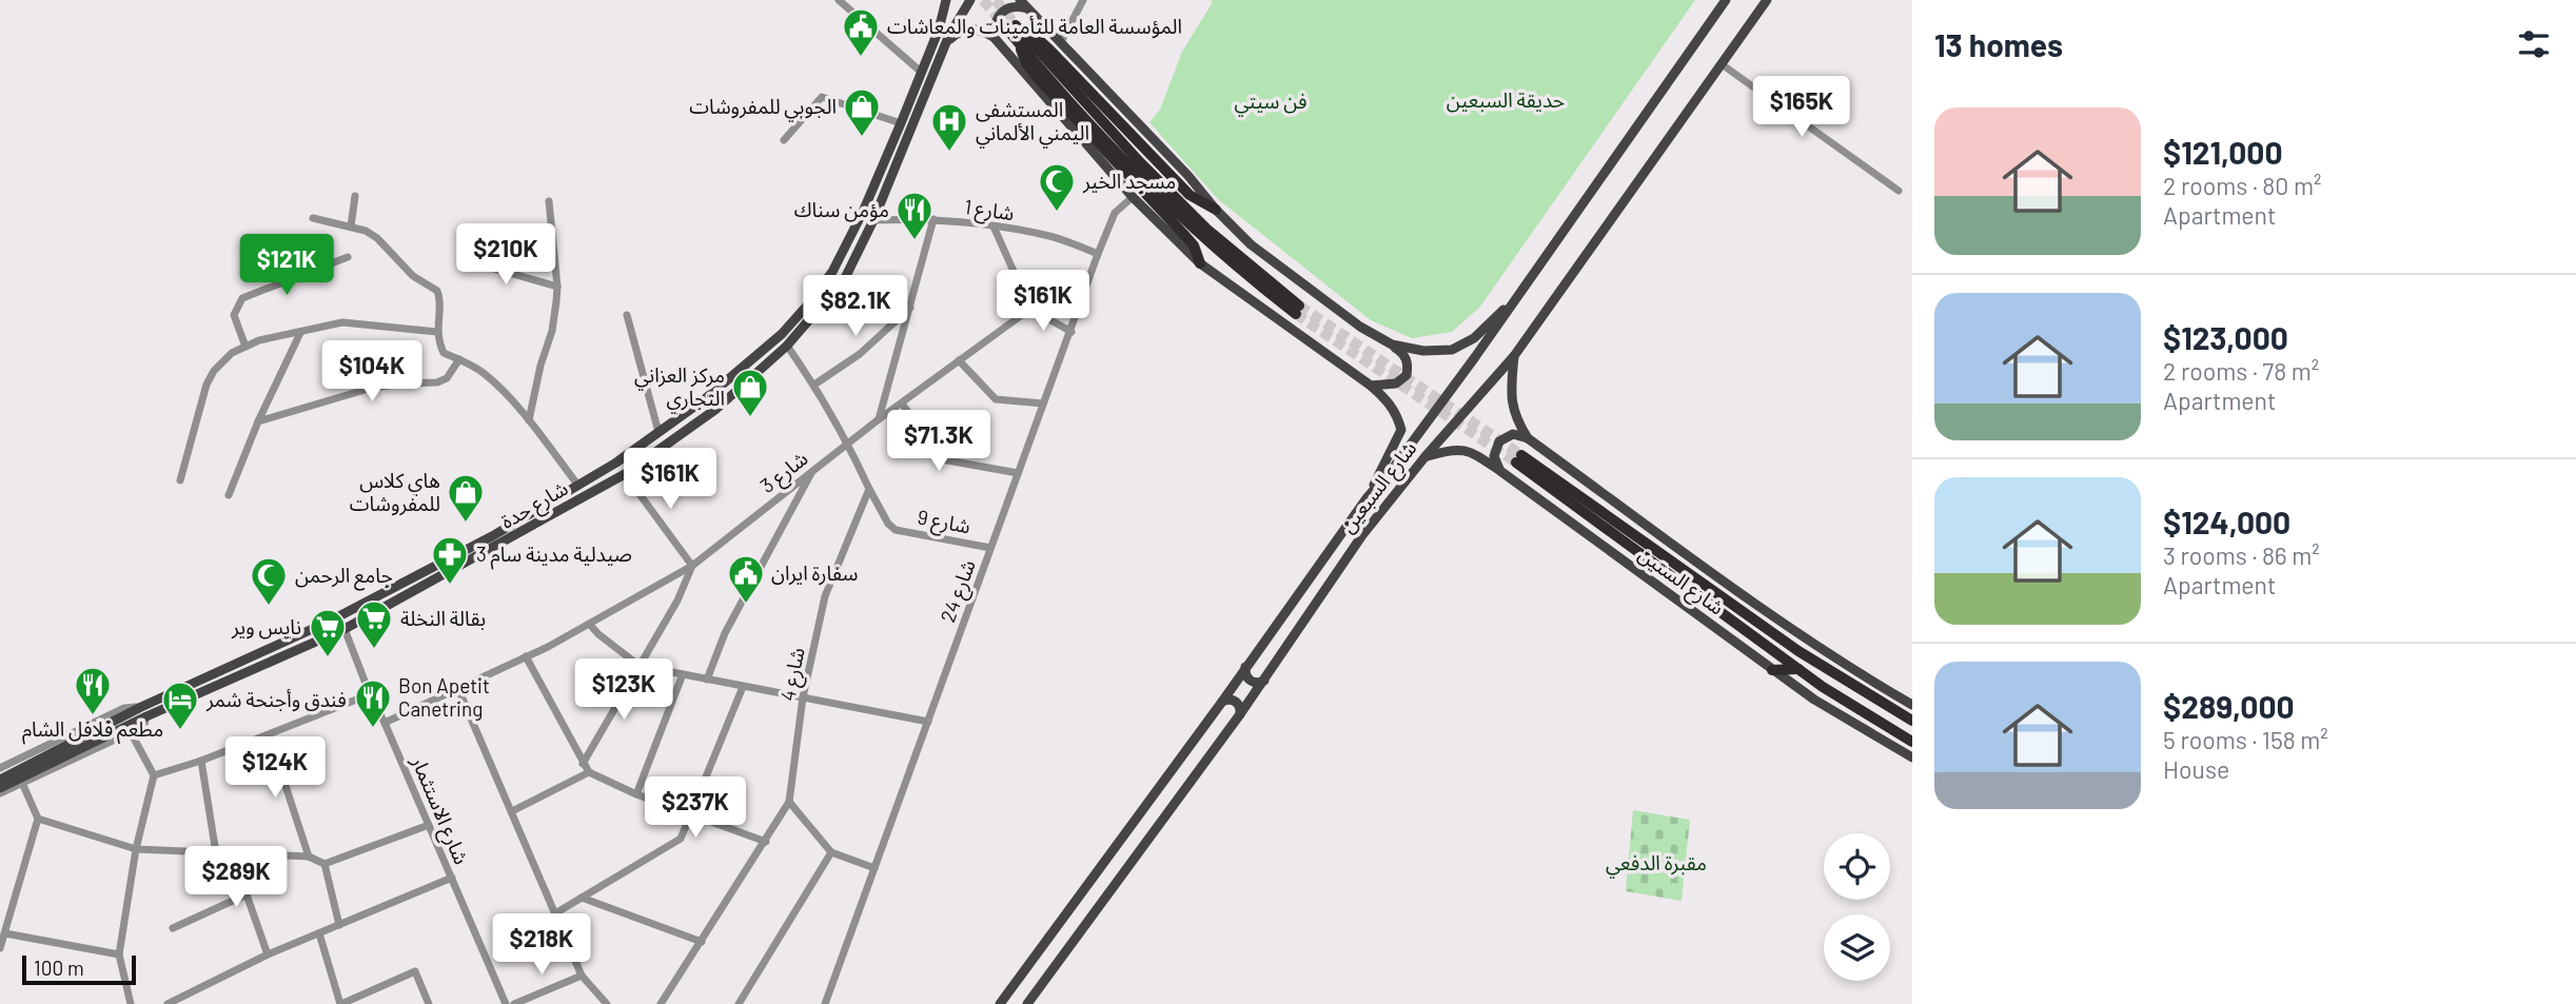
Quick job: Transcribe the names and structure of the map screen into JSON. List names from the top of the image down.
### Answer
{
  "streets": {
    "highway": ["شارع الستين"],
    "main road": ["شارع السبعين", "شارع حدة"],
    "street": [
      "شارع 1",
      "شارع 3",
      "شارع 9",
      "شارع 24",
      "شارع 4",
      "شارع الاستثمار"
    ]
  },
  "crossings": [
    ["شارع 1", "شارع حدة"],
    ["شارع 1", "شارع 24"],
    ["شارع 3", "شارع الاستثمار"],
    ["شارع السبعين", "شارع الستين"],
    ["شارع حدة", "شارع الاستثمار"],
    ["شارع 9", "شارع 24"],
    ["شارع 9", "شارع 4"]
  ],
  "parks": ["حديقة السبعين", "فن سيتي", "مقبرة الدفعي"],
  "places": {
    "public building": ["المؤسسة العامة للتأمينات والمعاشات", "سفارة ايران"],
    "shop": ["الجوبي للمفروشات", "مركز العزاني التجاري", "هاي كلاس للمفروشات"],
    "hospital": ["المستشفى اليمني الألماني"],
    "mosque": ["مسجد الخير", "جامع الرحمن"],
    "restaurant": ["مؤمن سناك", "مطعم فلافل الشام", "Bon Apetit Canetring"],
    "pharmacy": ["صيدلية مدينة سام 3"],
    "supermarket": ["بقالة النخلة", "نايس وير"],
    "hotel": ["فندق وأجنحة شمر"]
  },
  "scale_bar": "100 m",
  "page": {
    "heading": "13 homes",
    "price": [
      "$165K",
      "$210K",
      "$121K",
      "$161K",
      "$82.1K",
      "$104K",
      "$71.3K",
      "$161K",
      "$123K",
      "$124K",
      "$237K",
      "$289K",
      "$218K"
    ],
    "list": [
      {
        "name": "$121,000",
        "note": "2 rooms · 80 m² · Apartment"
      },
      {
        "name": "$123,000",
        "note": "2 rooms · 78 m² · Apartment"
      },
      {
        "name": "$124,000",
        "note": "3 rooms · 86 m² · Apartment"
      },
      {
        "name": "$289,000",
        "note": "5 rooms · 158 m² · House"
      }
    ],
    "scale": "100 m"
  }
}
